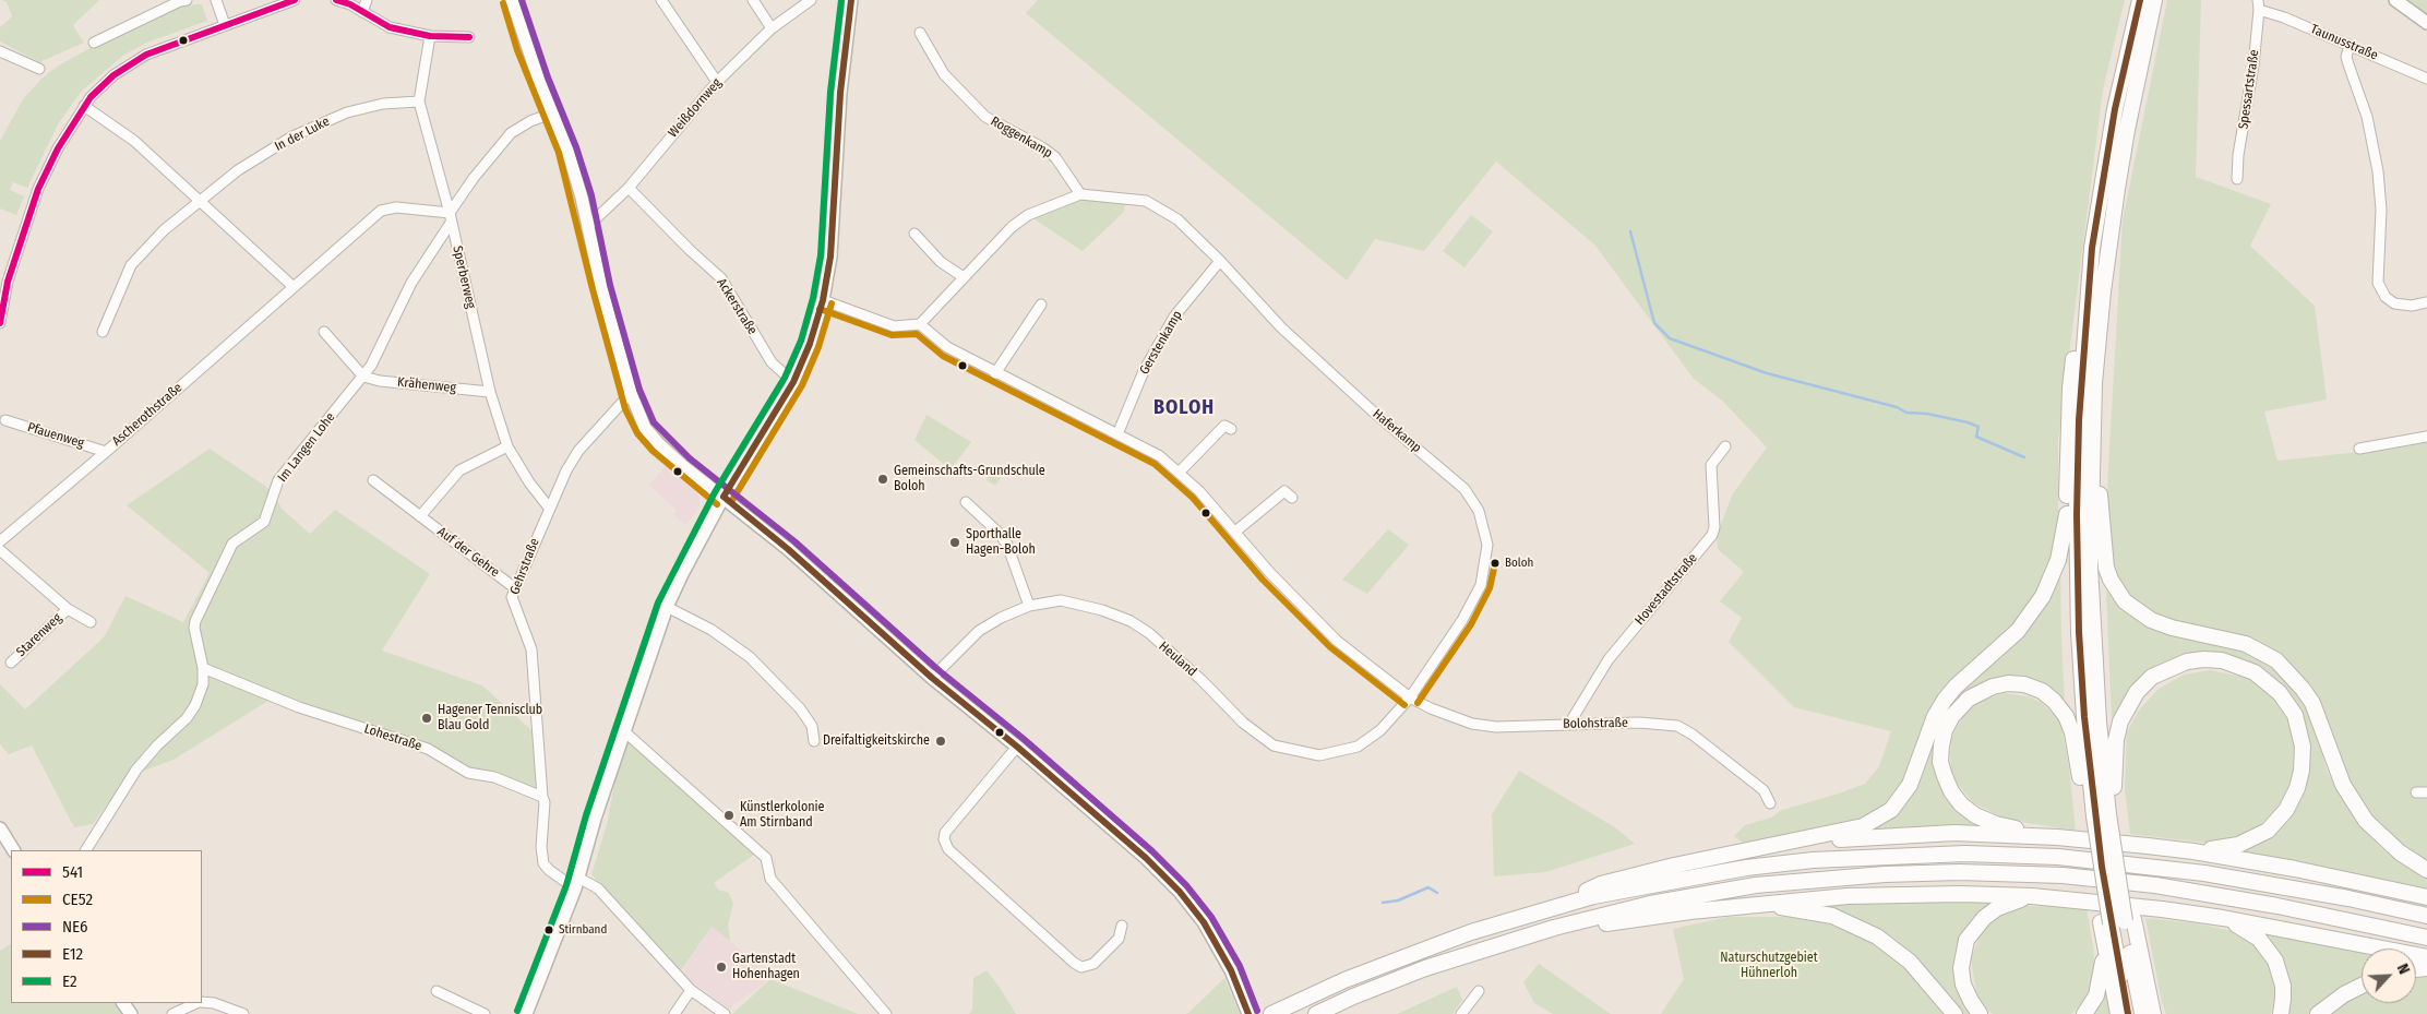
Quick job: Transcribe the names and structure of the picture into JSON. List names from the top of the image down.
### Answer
{
  "streets": {
    "street": [
      "Taunusstraße",
      "Spessartstraße",
      "Weißdornweg",
      "In der Luke",
      "Roggenkamp",
      "Sperberweg",
      "Ackerstraße",
      "Gerstenkamp",
      "Krähenweg",
      "Ascherothstraße",
      "Haferkamp",
      "Pfauenweg",
      "Im Langen Lohe",
      "Auf der Gehre",
      "Gehrstraße",
      "Hovestadtstraße",
      "Starenweg",
      "Heuland",
      "Bolohstraße",
      "Lohestraße"
    ]
  },
  "crossings": [
    ["Taunusstraße", "Spessartstraße"],
    ["Weißdornweg", "Ackerstraße"],
    ["In der Luke", "Sperberweg"],
    ["Roggenkamp", "Haferkamp"],
    ["Sperberweg", "Krähenweg"],
    ["Sperberweg", "Ascherothstraße"],
    ["Sperberweg", "Im Langen Lohe"],
    ["Sperberweg", "Gehrstraße"],
    ["Gerstenkamp", "Haferkamp"],
    ["Gerstenkamp", "Bolohstraße"],
    ["Krähenweg", "Im Langen Lohe"],
    ["Ascherothstraße", "Pfauenweg"],
    ["Ascherothstraße", "Im Langen Lohe"],
    ["Haferkamp", "Heuland"],
    ["Haferkamp", "Bolohstraße"],
    ["Im Langen Lohe", "Lohestraße"],
    ["Auf der Gehre", "Gehrstraße"],
    ["Gehrstraße", "Lohestraße"],
    ["Hovestadtstraße", "Bolohstraße"],
    ["Heuland", "Bolohstraße"]
  ],
  "districts": ["BOLOH"],
  "parks": ["Naturschutzgebiet Hühnerloh"],
  "places": [
    "Gemeinschafts-Grundschule Boloh",
    "Sporthalle Hagen-Boloh",
    "Boloh",
    "Hagener Tennisclub Blau Gold",
    "Dreifaltigkeitskirche",
    "Künstlerkolonie Am Stirnband",
    "Stirnband",
    "Gartenstadt Hohenhagen"
  ],
  "lines": [
    "transit line 541",
    "transit line NE6",
    "transit line E12",
    "transit line E2",
    "transit line CE52"
  ],
  "legend": [
    "541",
    "CE52",
    "NE6",
    "E12",
    "E2"
  ],
  "north": "top right"
}
